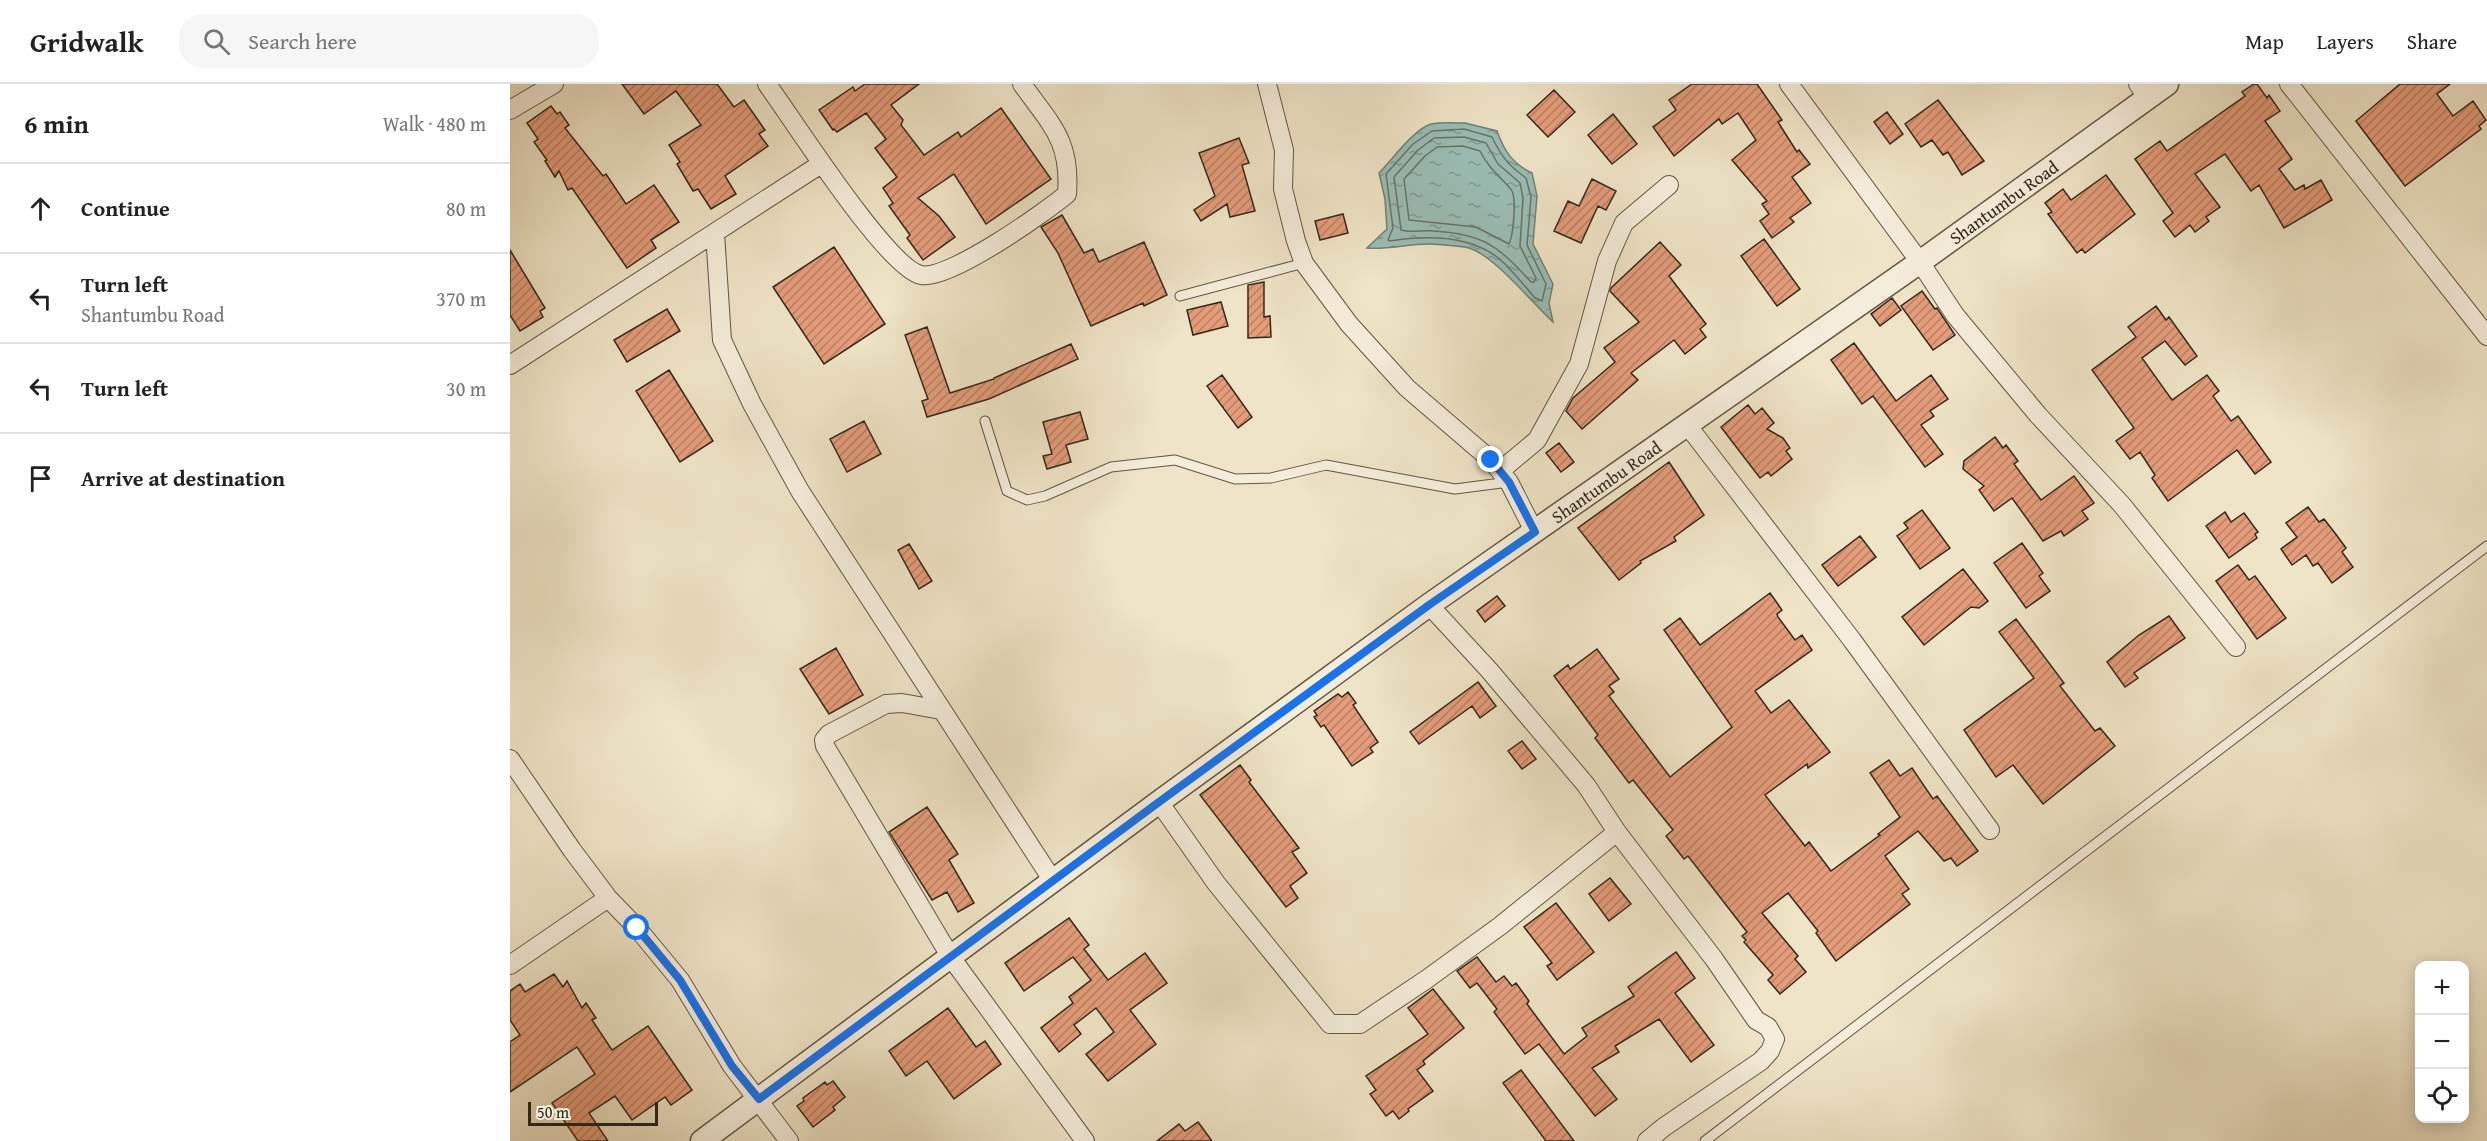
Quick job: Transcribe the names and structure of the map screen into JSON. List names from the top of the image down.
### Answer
{
  "streets": {
    "street": ["Shantumbu Road"]
  },
  "scale_bar": "50 m",
  "page": {
    "header": "Gridwalk",
    "search": "Search here",
    "nav": ["Map", "Layers", "Share"],
    "heading": ["6 min", "Walk · 480 m"],
    "list": [
      ["Continue", "80 m"],
      ["Turn left", "Shantumbu Road", "370 m"],
      ["Turn left", "30 m"],
      "Arrive at destination"
    ],
    "map_buttons": ["+", "−"],
    "scale": "50 m"
  }
}
